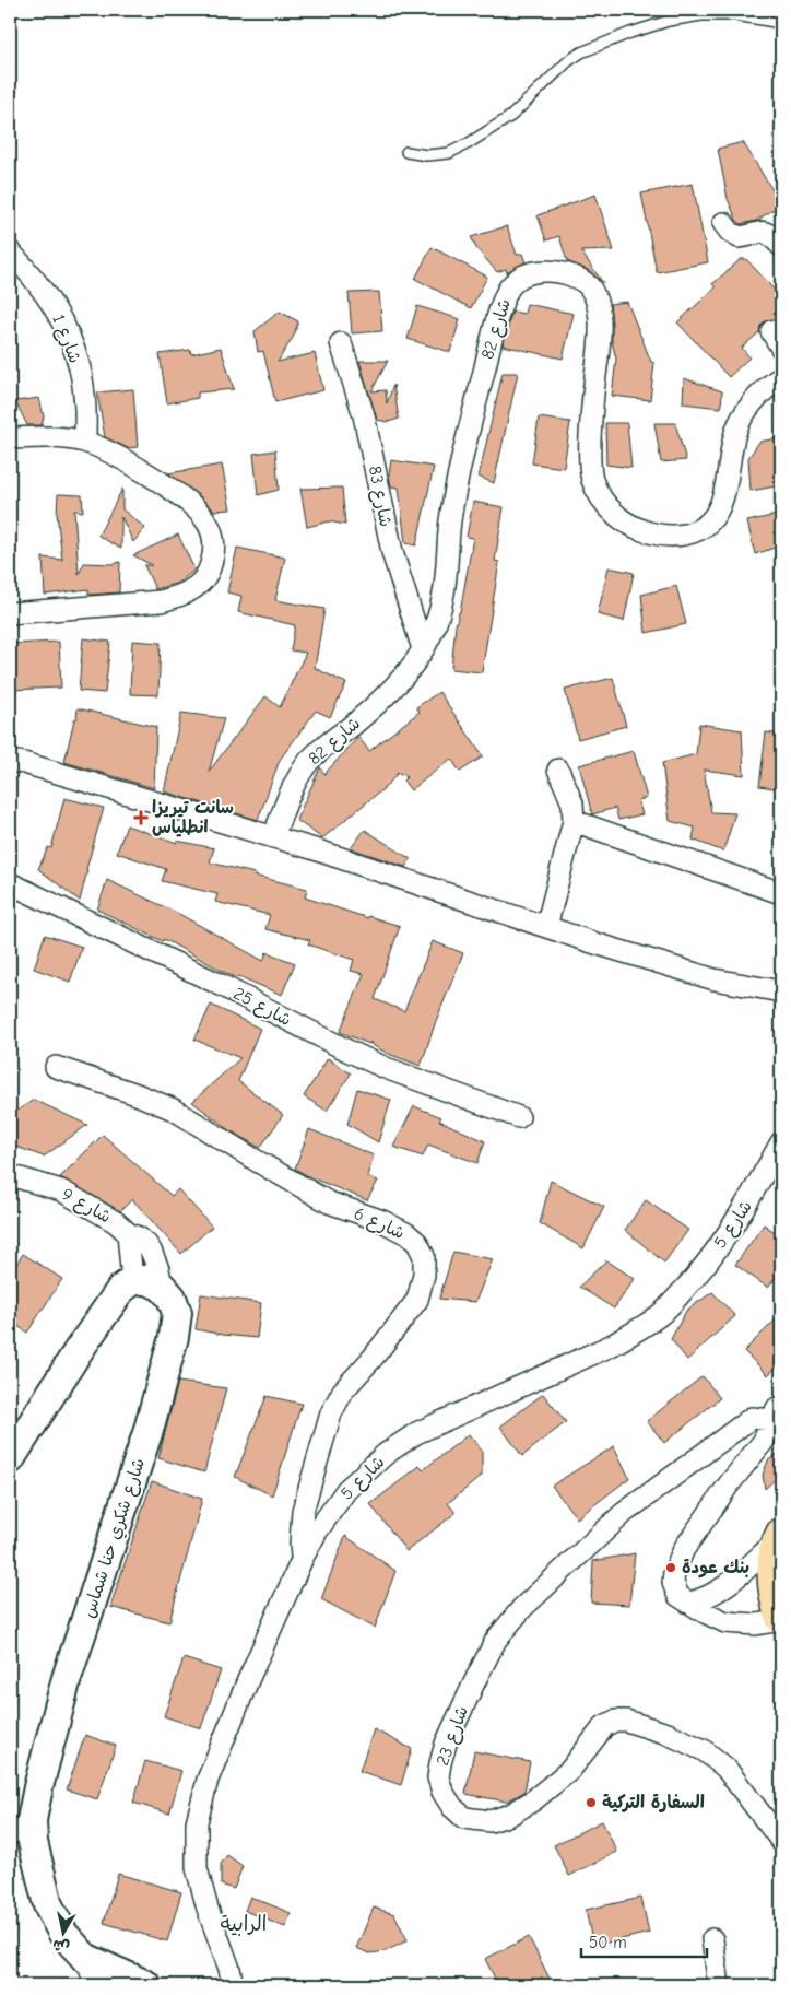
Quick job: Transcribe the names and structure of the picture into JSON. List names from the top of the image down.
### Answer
{
  "streets": {
    "street": [
      "شارع 82",
      "شارع 1",
      "شارع 83",
      "شارع 25",
      "شارع 9",
      "شارع 6",
      "شارع 5",
      "شارع شكري حنا شماس",
      "شارع 23"
    ]
  },
  "crossings": [
    ["شارع 82", "شارع 83"],
    ["شارع 9", "شارع شكري حنا شماس"],
    ["شارع 6", "شارع 5"]
  ],
  "districts": ["الرابية"],
  "places": {
    "health": ["سانت تيريزا انطلياس"],
    "other": ["بنك عودة", "السفارة التركية"]
  },
  "scale_bar": "50 m",
  "north": "bottom"
}
